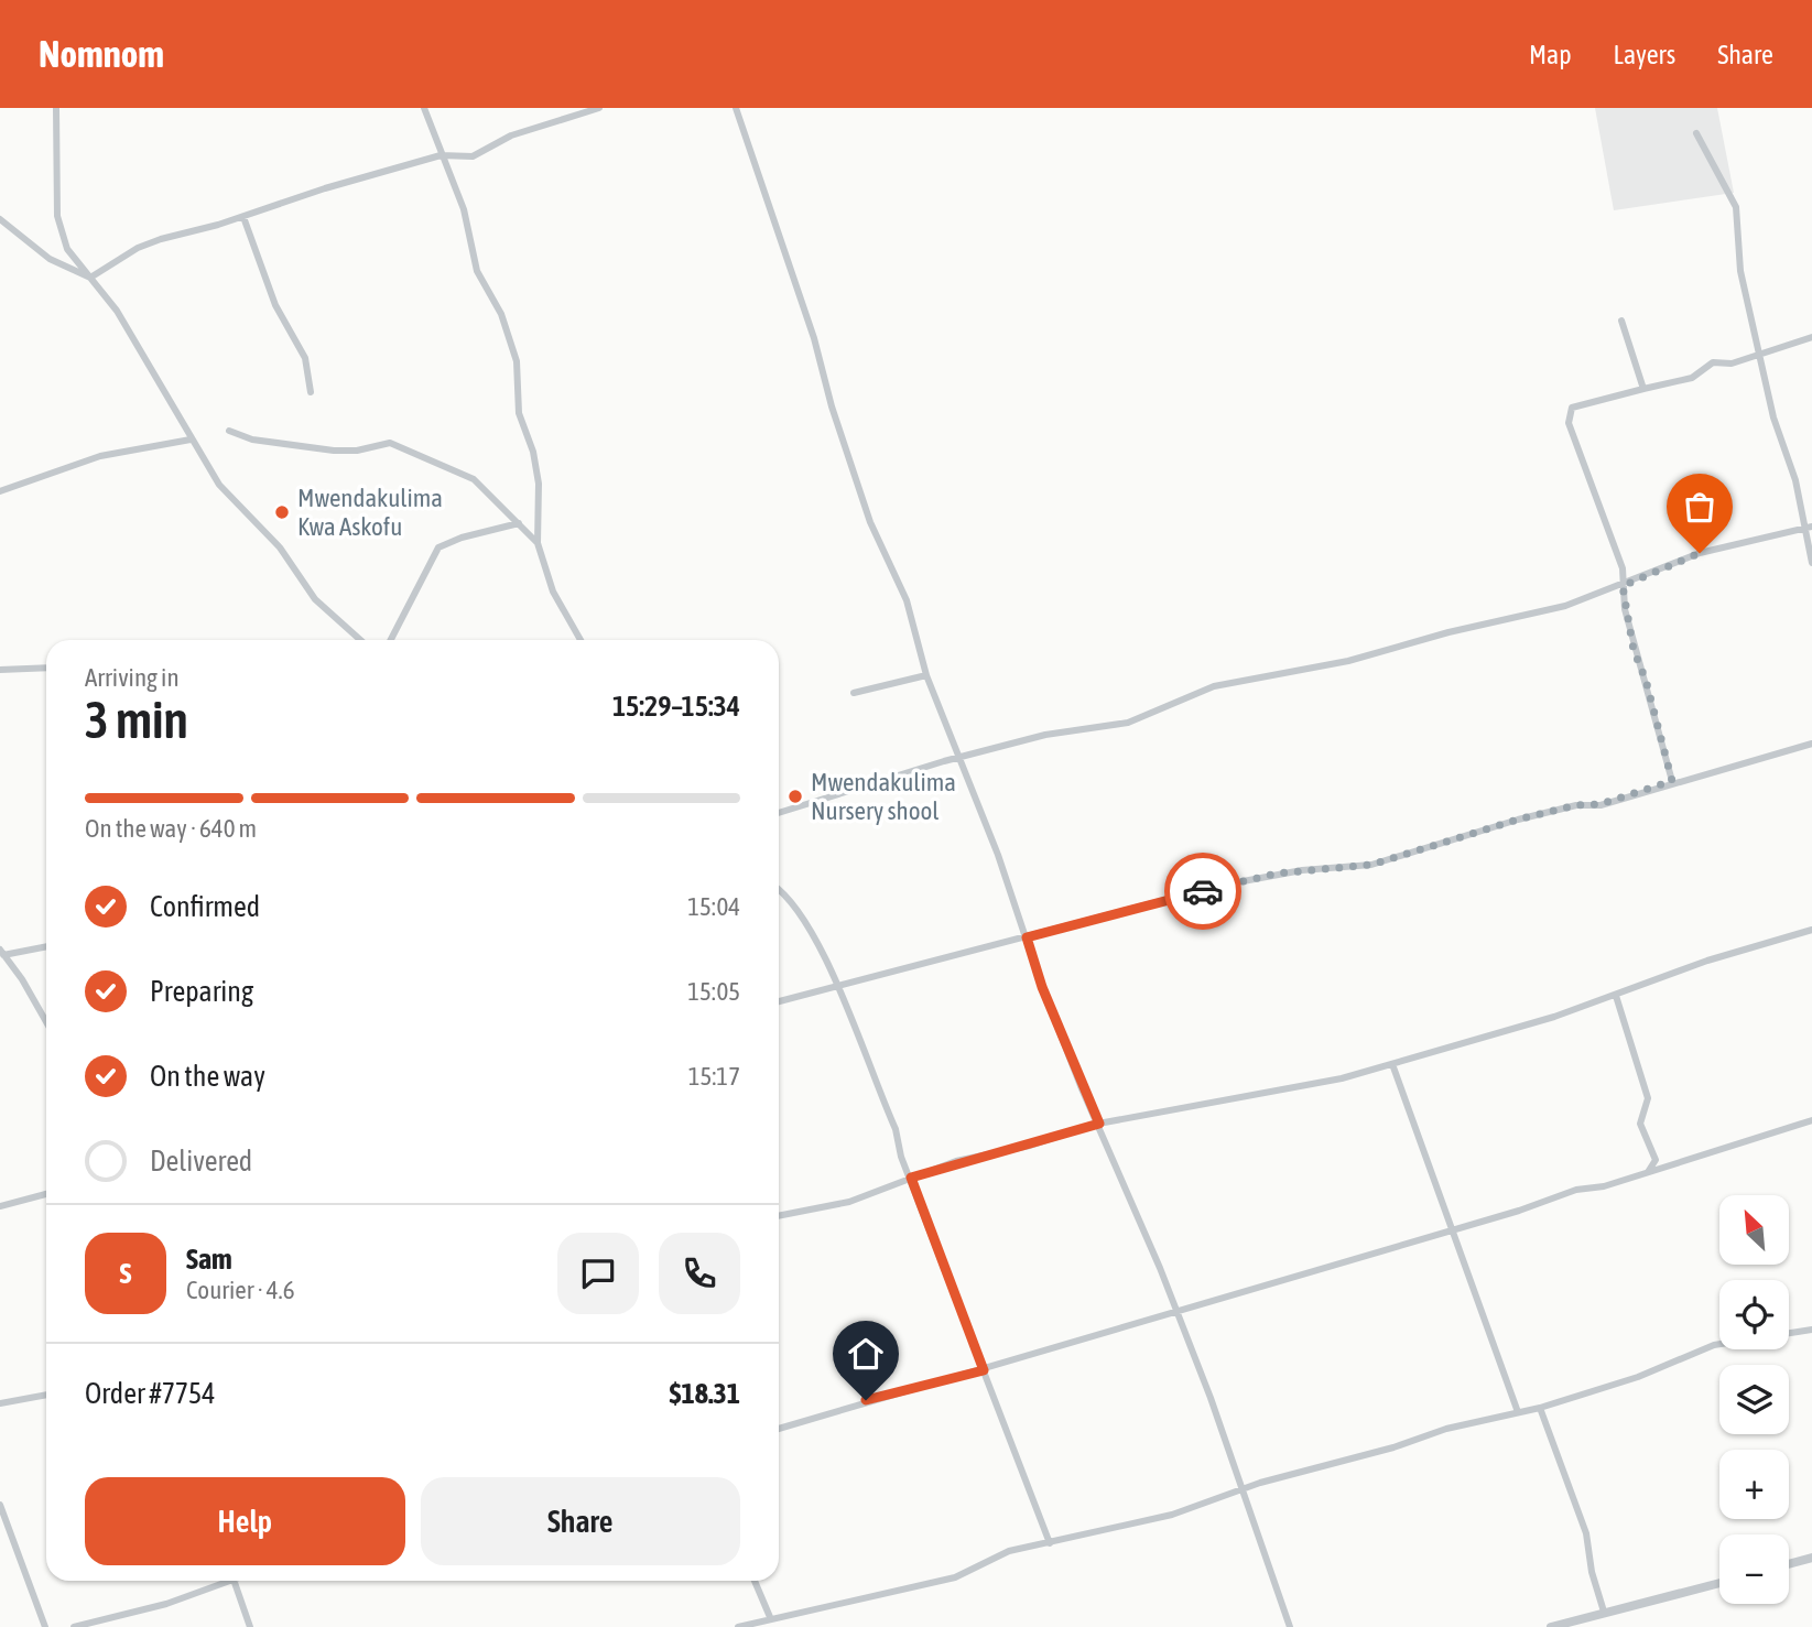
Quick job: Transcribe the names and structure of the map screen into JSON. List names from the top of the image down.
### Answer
{
  "places": ["Mwendakulima Kwa Askofu", "Mwendakulima Nursery shool"],
  "north": "top left",
  "page": {
    "header": "Nomnom",
    "nav": ["Map", "Layers", "Share"],
    "heading": ["3 min", "Arriving in", "15:29–15:34"],
    "panel": [
      "Sam",
      "Courier · 4.6",
      "Order #7754",
      "$18.31"
    ],
    "bar": "On the way · 640 m",
    "list": [
      ["Confirmed", "15:04"],
      ["Preparing", "15:05"],
      ["On the way", "15:17"],
      "Delivered"
    ],
    "map_buttons": ["+", "−"],
    "round": "S",
    "buttons": ["Help", "Share"]
  }
}
